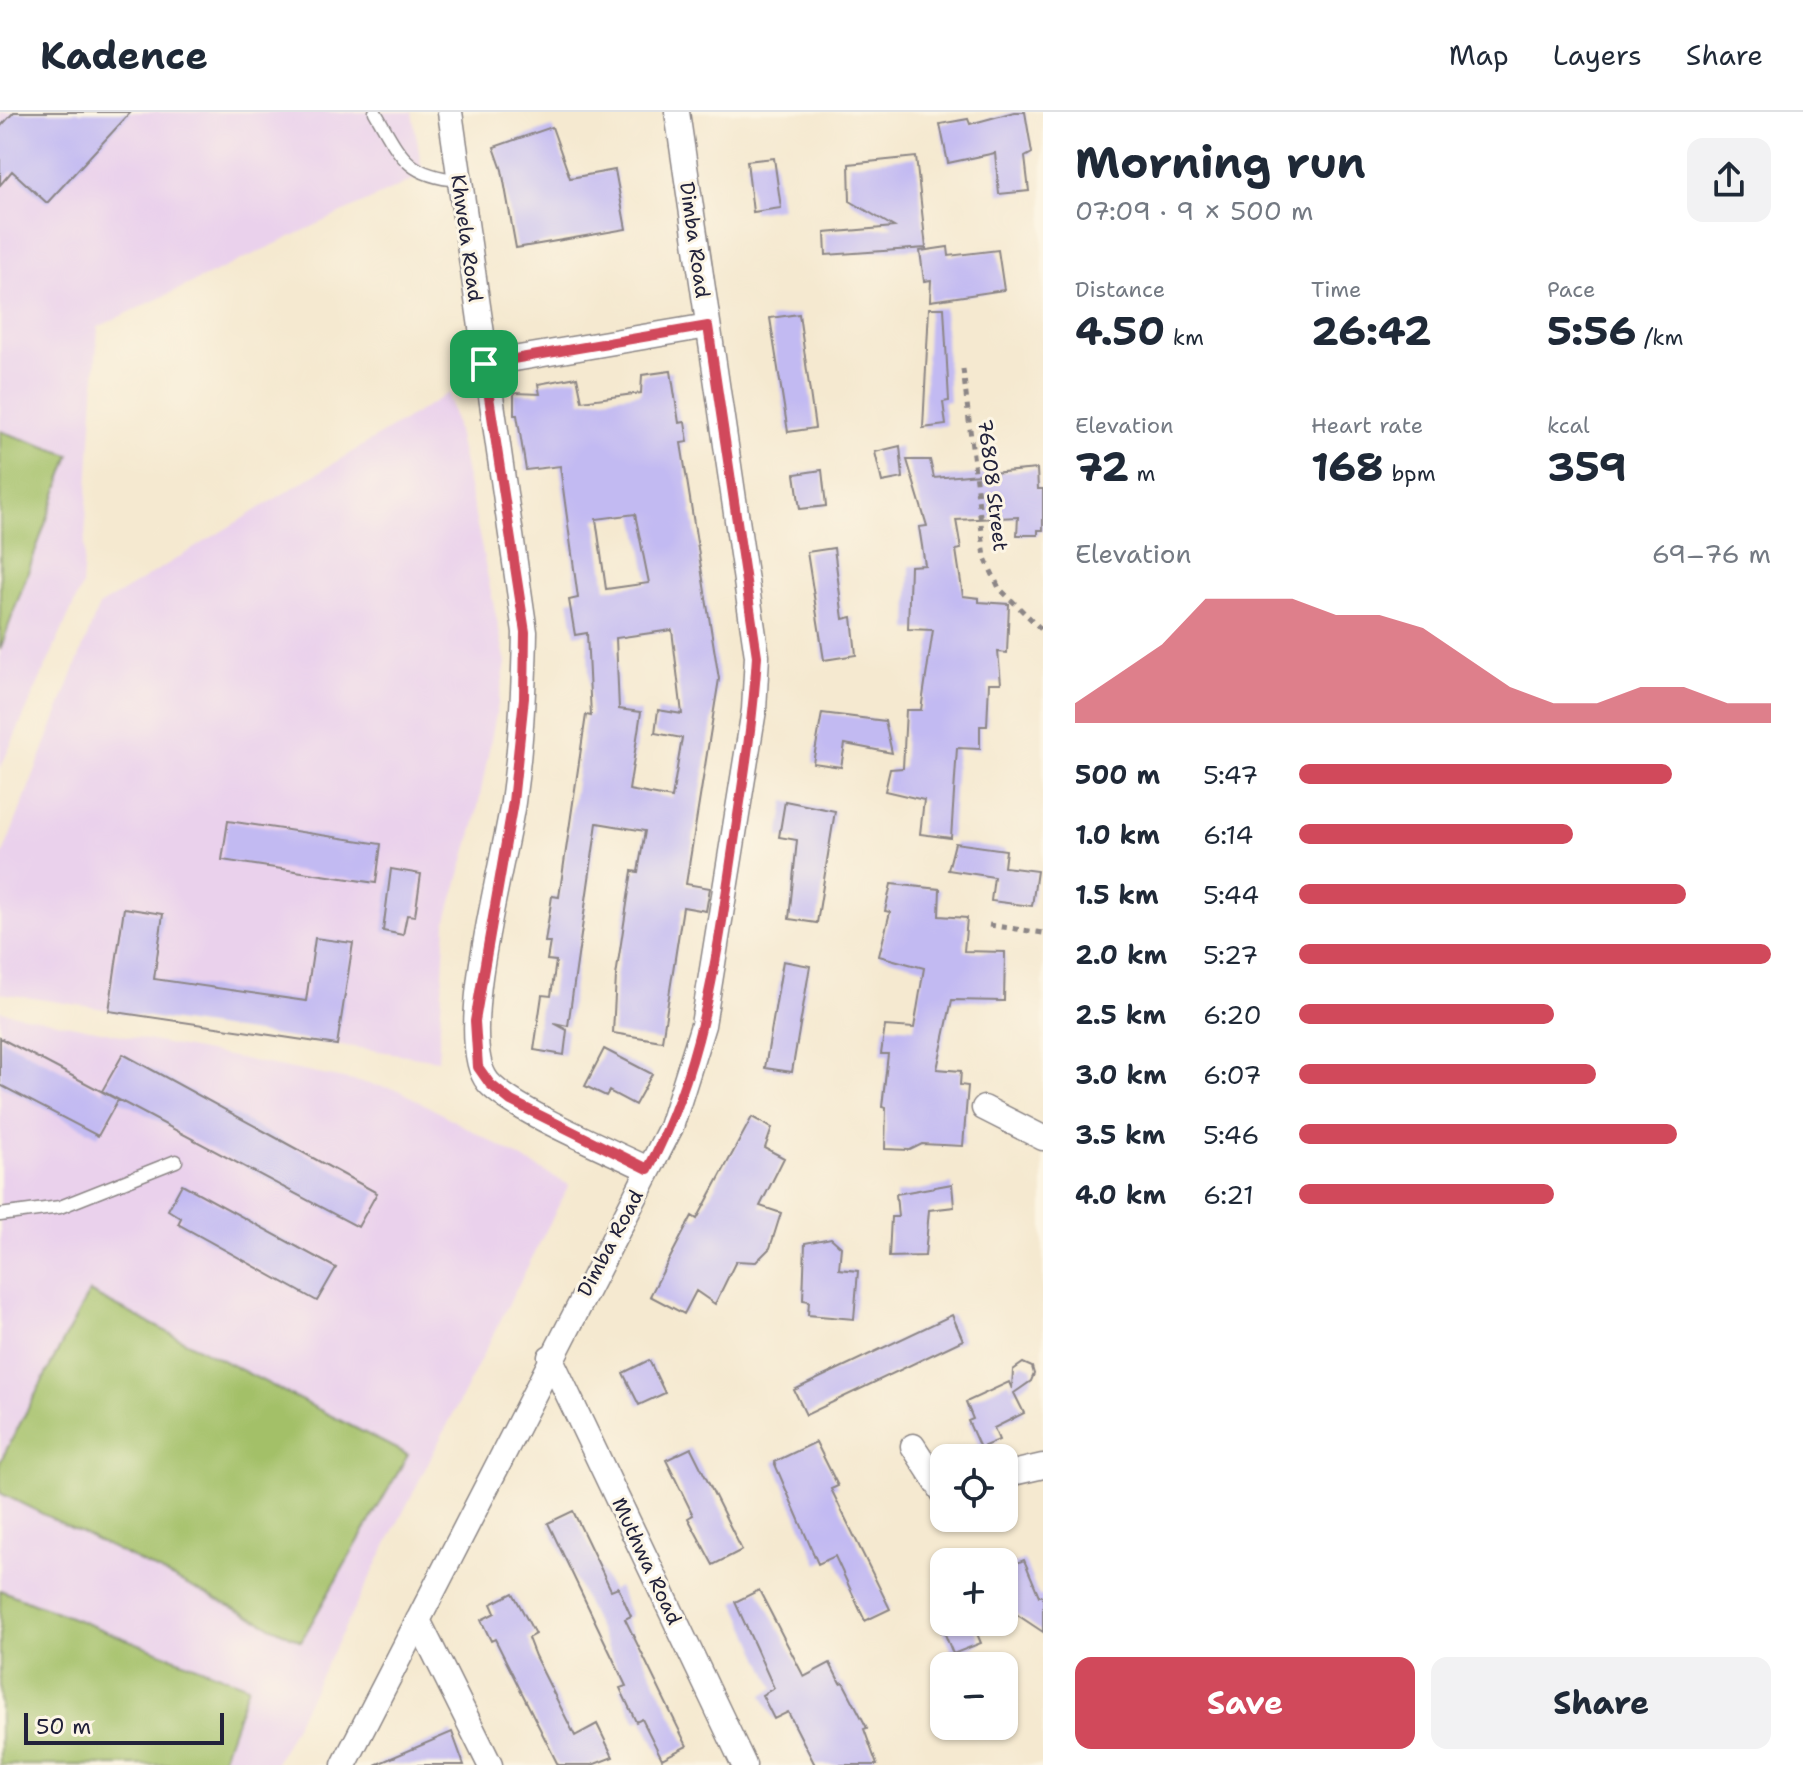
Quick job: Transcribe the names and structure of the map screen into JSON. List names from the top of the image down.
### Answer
{
  "streets": {
    "street": ["Khwela Road", "Dimba Road", "Muthwa Road"],
    "path": ["76808 Street"]
  },
  "crossings": [
    ["Khwela Road", "Dimba Road"],
    ["Dimba Road", "Muthwa Road"]
  ],
  "scale_bar": "50 m",
  "page": {
    "header": "Kadence",
    "nav": ["Map", "Layers", "Share"],
    "heading": ["Morning run", "07:09 · 9 × 500 m"],
    "stats": [
      ["Distance", "4.50 km"],
      ["Time", "26:42"],
      ["Pace", "5:56 /km"],
      ["Elevation", "72 m"],
      ["Heart rate", "168 bpm"],
      ["kcal", "359"]
    ],
    "chart": ["Elevation", "69–76 m"],
    "list": [
      {
        "name": "500 m",
        "note": "5:47"
      },
      {
        "name": "1.0 km",
        "note": "6:14"
      },
      {
        "name": "1.5 km",
        "note": "5:44"
      },
      {
        "name": "2.0 km",
        "note": "5:27"
      },
      {
        "name": "2.5 km",
        "note": "6:20"
      },
      {
        "name": "3.0 km",
        "note": "6:07"
      },
      {
        "name": "3.5 km",
        "note": "5:46"
      },
      {
        "name": "4.0 km",
        "note": "6:21"
      }
    ],
    "map_buttons": ["+", "−"],
    "buttons": ["Save", "Share"],
    "scale": "50 m"
  }
}
